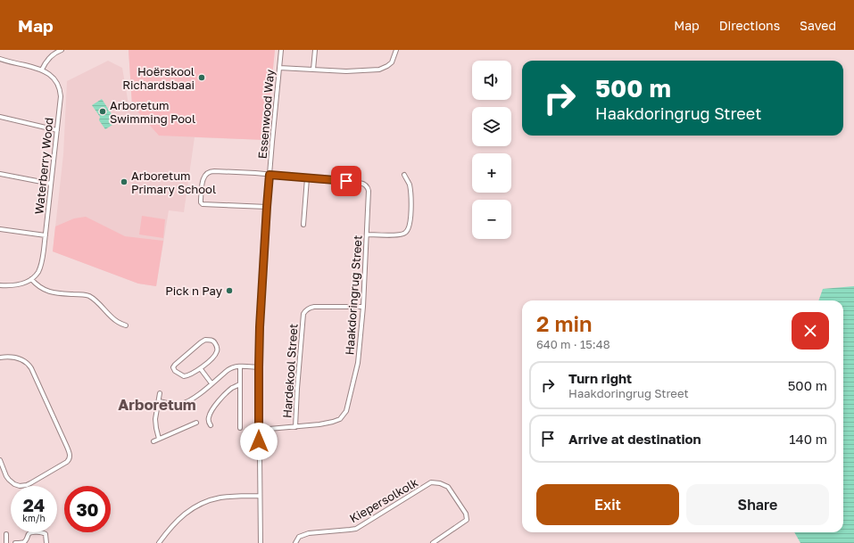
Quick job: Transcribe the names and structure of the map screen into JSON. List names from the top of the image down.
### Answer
{
  "streets": {
    "street": [
      "Essenwood Way",
      "Waterberry Wood",
      "Haakdoringrug Street",
      "Hardekool Street",
      "Kiepersolkolk"
    ]
  },
  "crossings": [
    ["Essenwood Way", "Haakdoringrug Street"],
    ["Haakdoringrug Street", "Hardekool Street"]
  ],
  "districts": ["Arboretum"],
  "places": [
    "Hoërskool Richardsbaai",
    "Arboretum Swimming Pool",
    "Arboretum Primary School",
    "Pick n Pay"
  ],
  "page": {
    "header": "Map",
    "nav": ["Map", "Directions", "Saved"],
    "map_buttons": ["+", "−"],
    "turn": ["500 m", "Haakdoringrug Street"],
    "heading": ["2 min", "640 m · 15:48"],
    "list": [
      {
        "name": "Turn right",
        "note": "Haakdoringrug Street",
        "value": "500 m"
      },
      {
        "name": "Arrive at destination",
        "value": "140 m"
      }
    ],
    "buttons": ["Exit", "Share"],
    "speed": "24 km/h",
    "limit": "30"
  }
}
